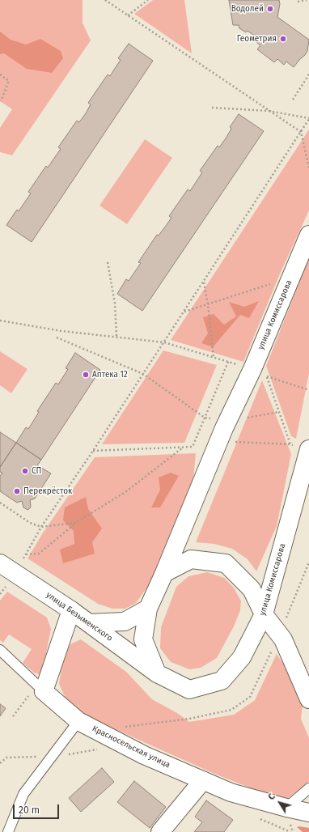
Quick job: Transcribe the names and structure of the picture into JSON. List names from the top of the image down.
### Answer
{
  "streets": {
    "main road": ["улица Комиссарова", "улица Безыменского", "Красносельская улица"]
  },
  "crossings": [
    ["улица Комиссарова", "улица Безыменского"]
  ],
  "places": [
    "Водолей",
    "Геометрия",
    "Аптека 12",
    "СП",
    "Перекрёсток"
  ],
  "scale_bar": "20 m",
  "north": "top left"
}
